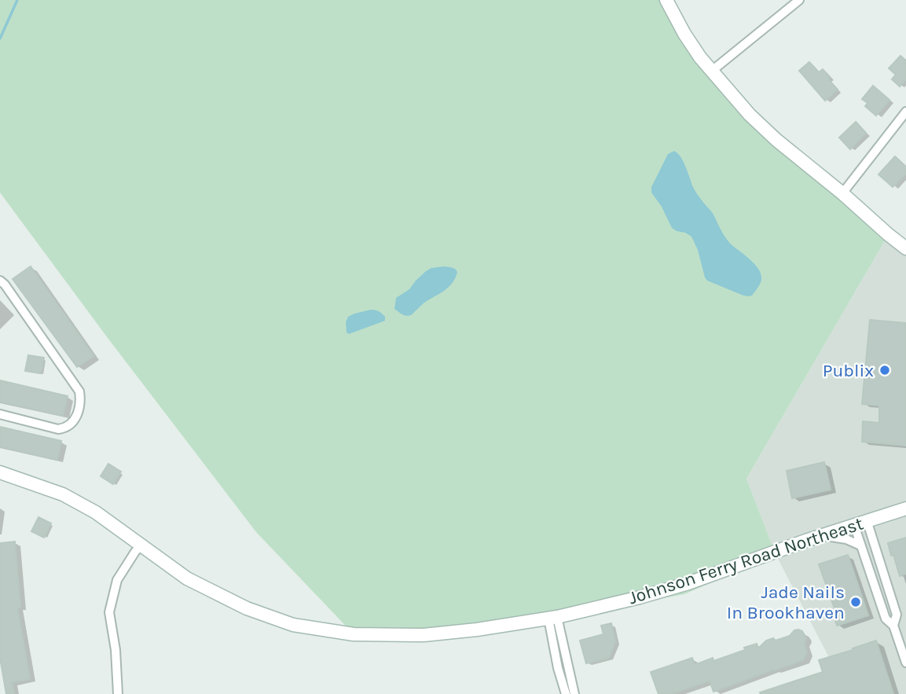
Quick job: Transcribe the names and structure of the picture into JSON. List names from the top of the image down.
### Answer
{
  "streets": {
    "main road": ["Johnson Ferry Road Northeast"]
  },
  "places": ["Publix", "Jade Nails In Brookhaven"]
}
